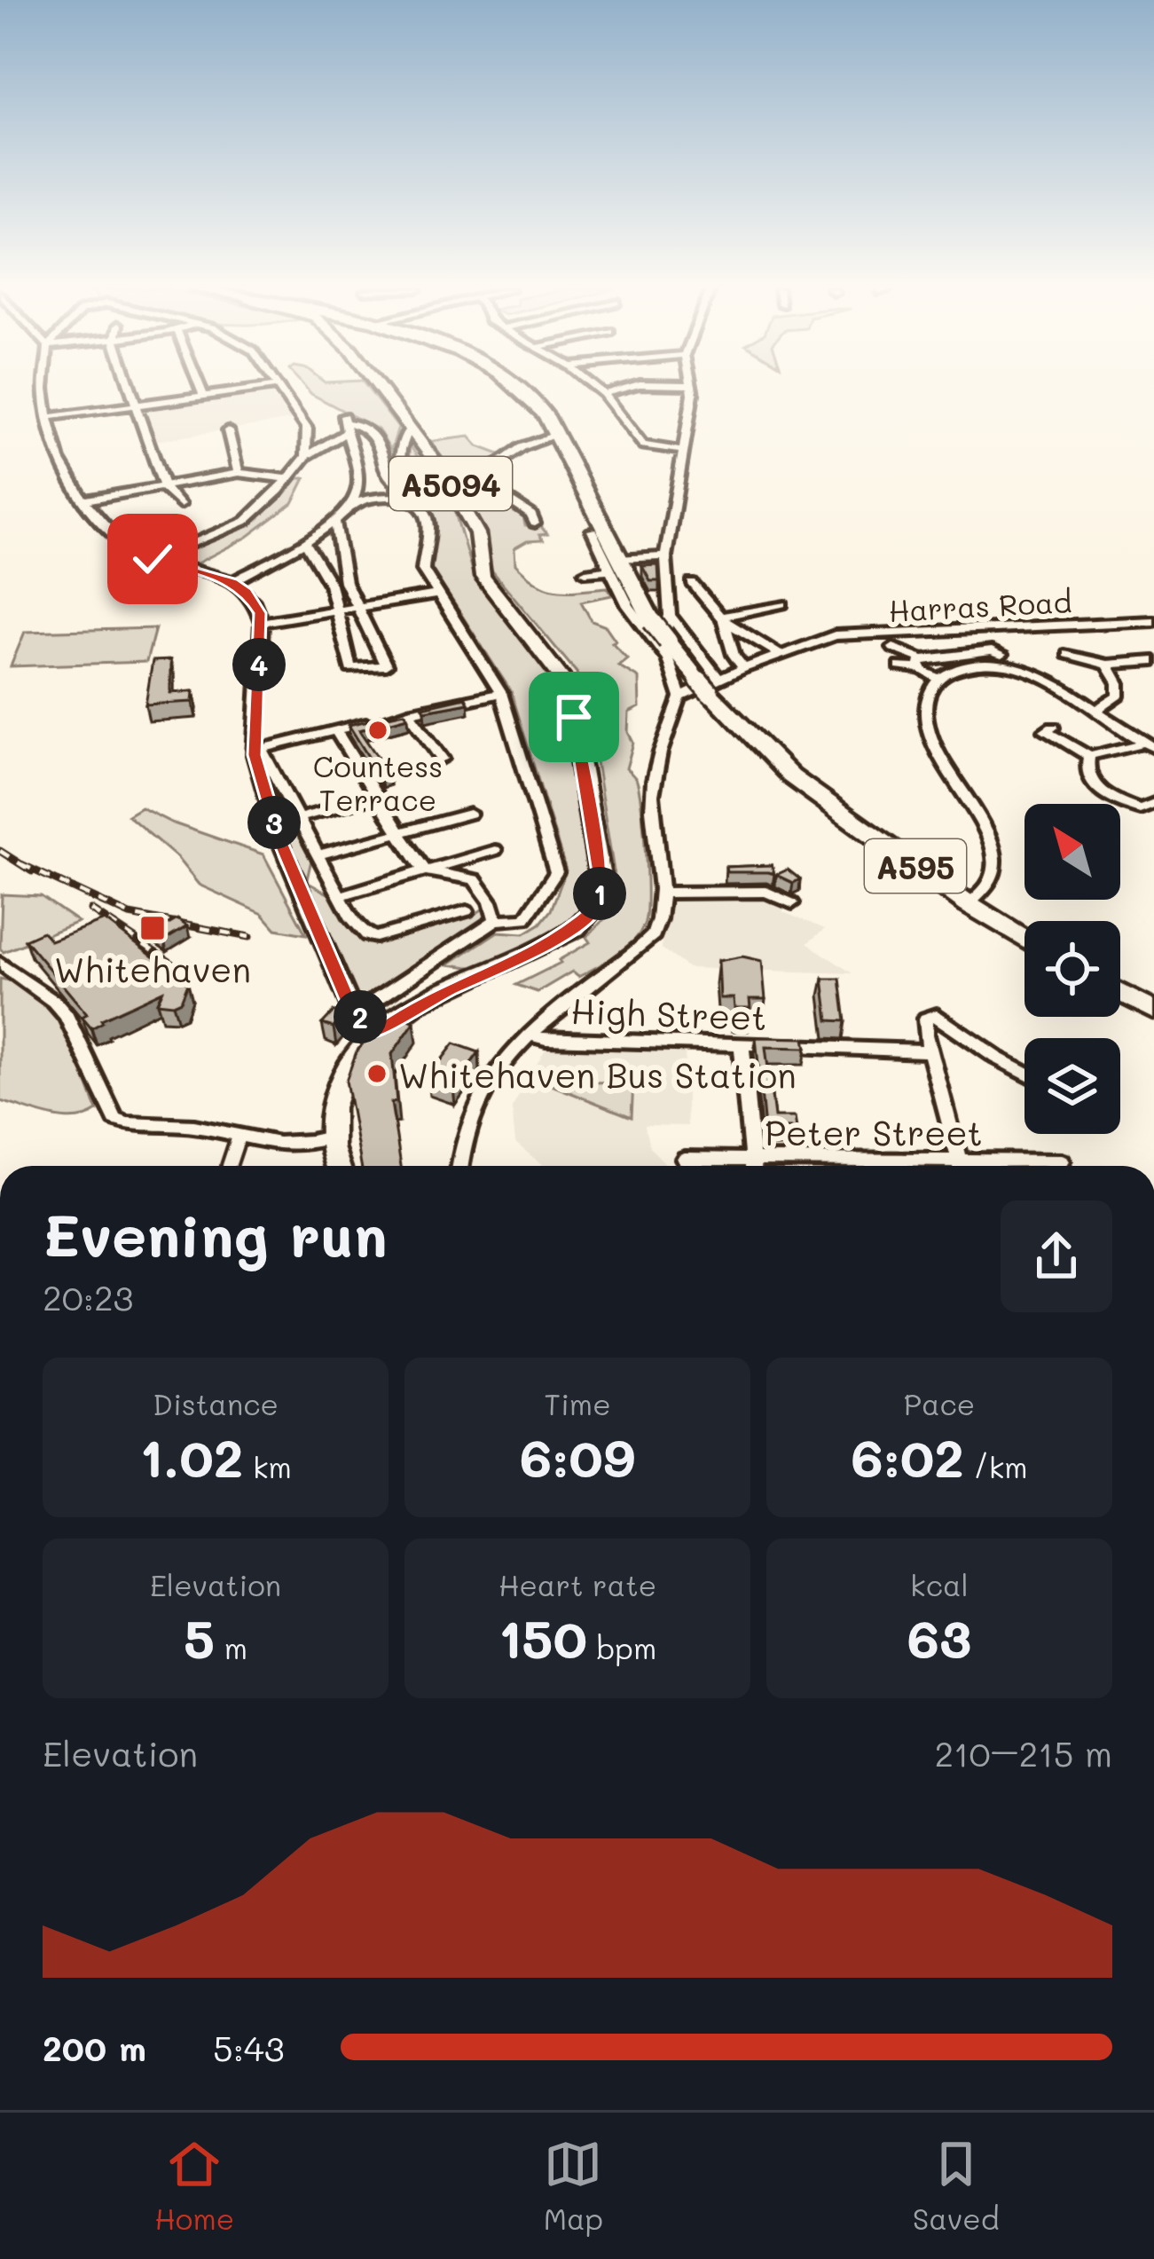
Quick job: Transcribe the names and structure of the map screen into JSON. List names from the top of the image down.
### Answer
{
  "streets": {
    "highway": ["A595"],
    "main road": ["A5094"],
    "street": ["Harras Road", "High Street", "Peter Street"]
  },
  "crossings": [
    ["Harras Road", "A595"]
  ],
  "places": {
    "other": ["Countess Terrace", "Whitehaven Bus Station"],
    "transit": ["Whitehaven"]
  },
  "north": "top left",
  "page": {
    "pins": [
      "4",
      "3",
      "1",
      "2"
    ],
    "heading": ["Evening run", "20:23"],
    "stats": [
      ["Distance", "1.02 km"],
      ["Time", "6:09"],
      ["Pace", "6:02 /km"],
      ["Elevation", "5 m"],
      ["Heart rate", "150 bpm"],
      ["kcal", "63"]
    ],
    "chart": ["Elevation", "210–215 m"],
    "list": [
      {
        "name": "200 m",
        "note": "5:43"
      }
    ],
    "tabs": ["Home", "Map", "Saved"]
  }
}
